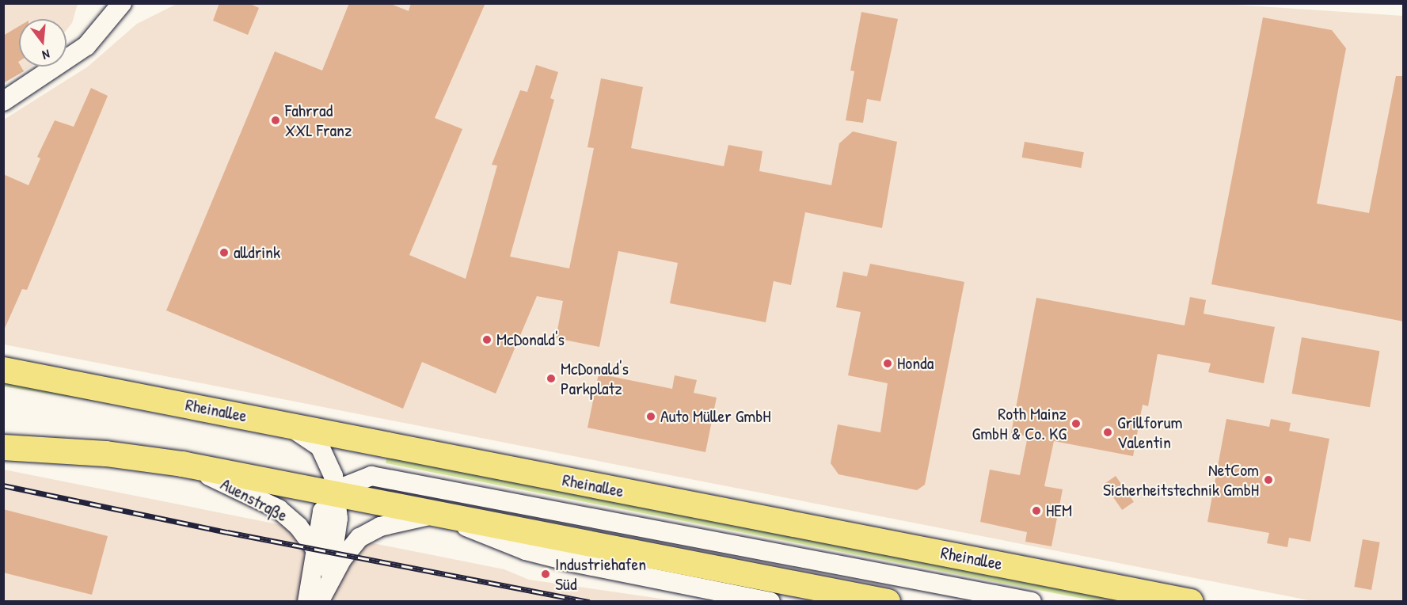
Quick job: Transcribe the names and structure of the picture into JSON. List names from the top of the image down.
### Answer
{
  "streets": {
    "main road": ["Rheinallee"],
    "street": ["Auenstraße"]
  },
  "places": [
    "Fahrrad XXL Franz",
    "alldrink",
    "McDonald's",
    "Honda",
    "McDonald's Parkplatz",
    "Auto Müller GmbH",
    "Roth Mainz GmbH & Co. KG",
    "Grillforum Valentin",
    "NetCom Sicherheitstechnik GmbH",
    "HEM",
    "Industriehafen Süd"
  ],
  "north": "bottom"
}
